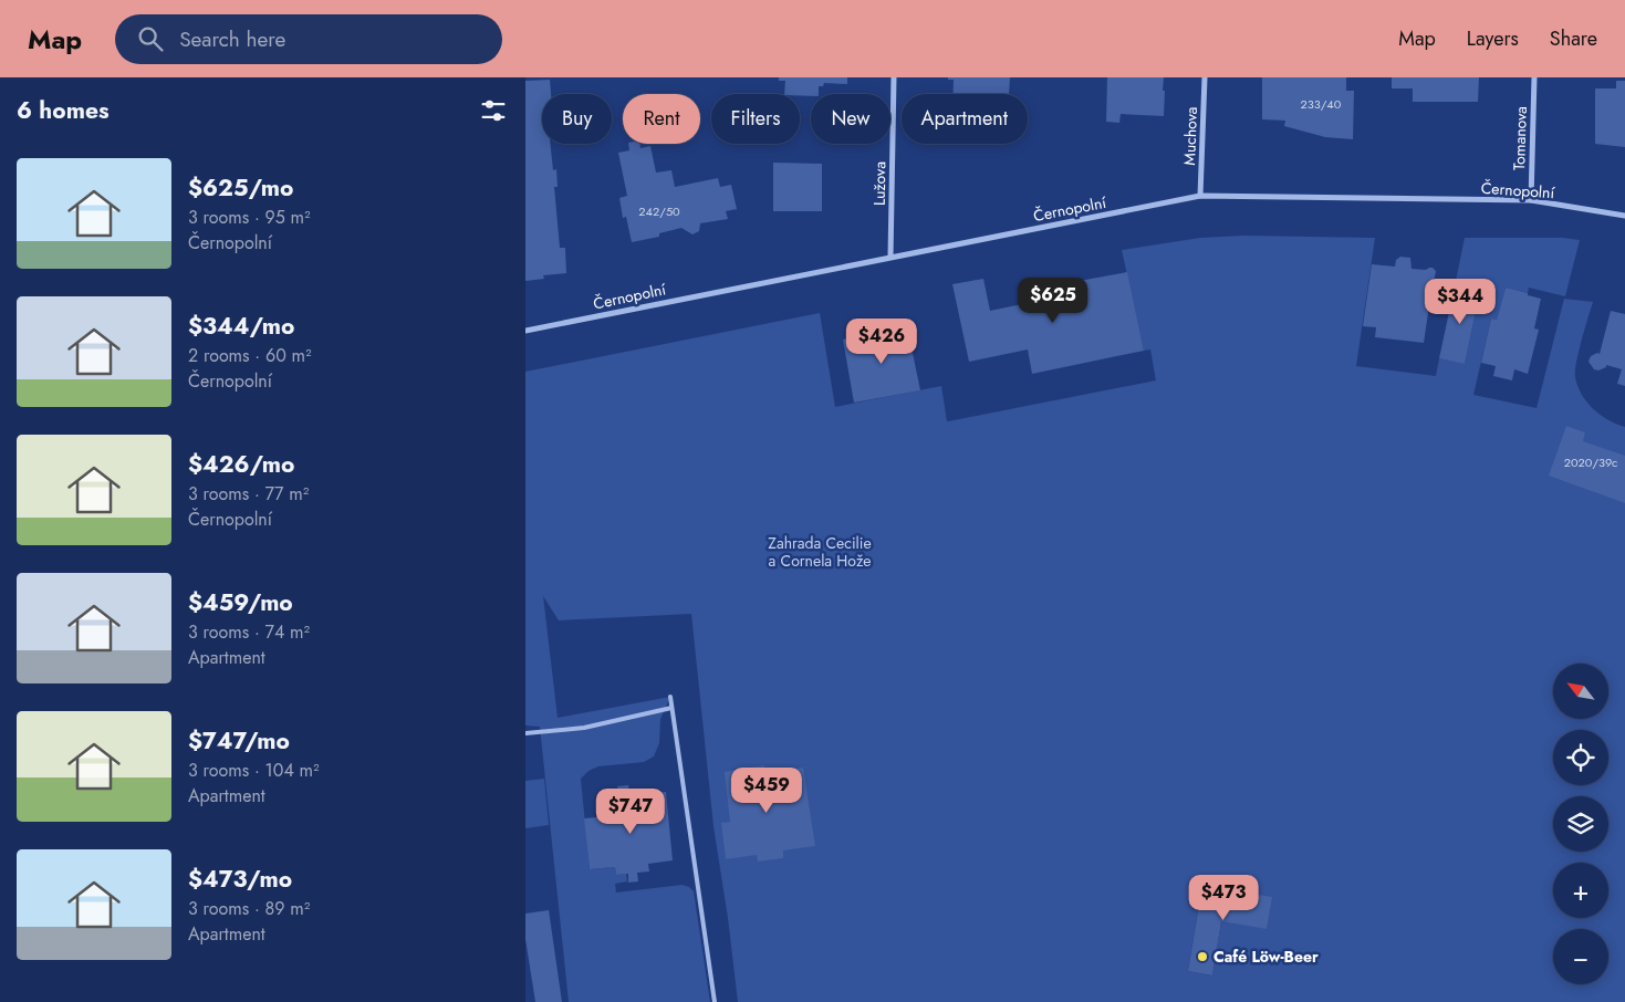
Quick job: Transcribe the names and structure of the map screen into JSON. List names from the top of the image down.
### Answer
{
  "streets": {
    "street": [
      "Muchova",
      "Tomanova",
      "Lužova",
      "Černopolní"
    ]
  },
  "crossings": [
    ["Muchova", "Černopolní"],
    ["Tomanova", "Černopolní"],
    ["Lužova", "Černopolní"]
  ],
  "parks": ["Zahrada Cecilie a Cornela Hože"],
  "places": ["Café Löw-Beer"],
  "house_numbers": ["233/40", "242/50", "2020/39c"],
  "north": "top left",
  "page": {
    "header": "Map",
    "search": "Search here",
    "nav": ["Map", "Layers", "Share"],
    "heading": "6 homes",
    "chip": [
      "Buy",
      "Rent",
      "Filters",
      "New",
      "Apartment"
    ],
    "list": [
      {
        "name": "$625/mo",
        "note": "3 rooms · 95 m² · Černopolní"
      },
      {
        "name": "$344/mo",
        "note": "2 rooms · 60 m² · Černopolní"
      },
      {
        "name": "$426/mo",
        "note": "3 rooms · 77 m² · Černopolní"
      },
      {
        "name": "$459/mo",
        "note": "3 rooms · 74 m² · Apartment"
      },
      {
        "name": "$747/mo",
        "note": "3 rooms · 104 m² · Apartment"
      },
      {
        "name": "$473/mo",
        "note": "3 rooms · 89 m² · Apartment"
      }
    ],
    "price": [
      "$625",
      "$344",
      "$426",
      "$459",
      "$747",
      "$473"
    ],
    "map_buttons": ["+", "−"]
  }
}
